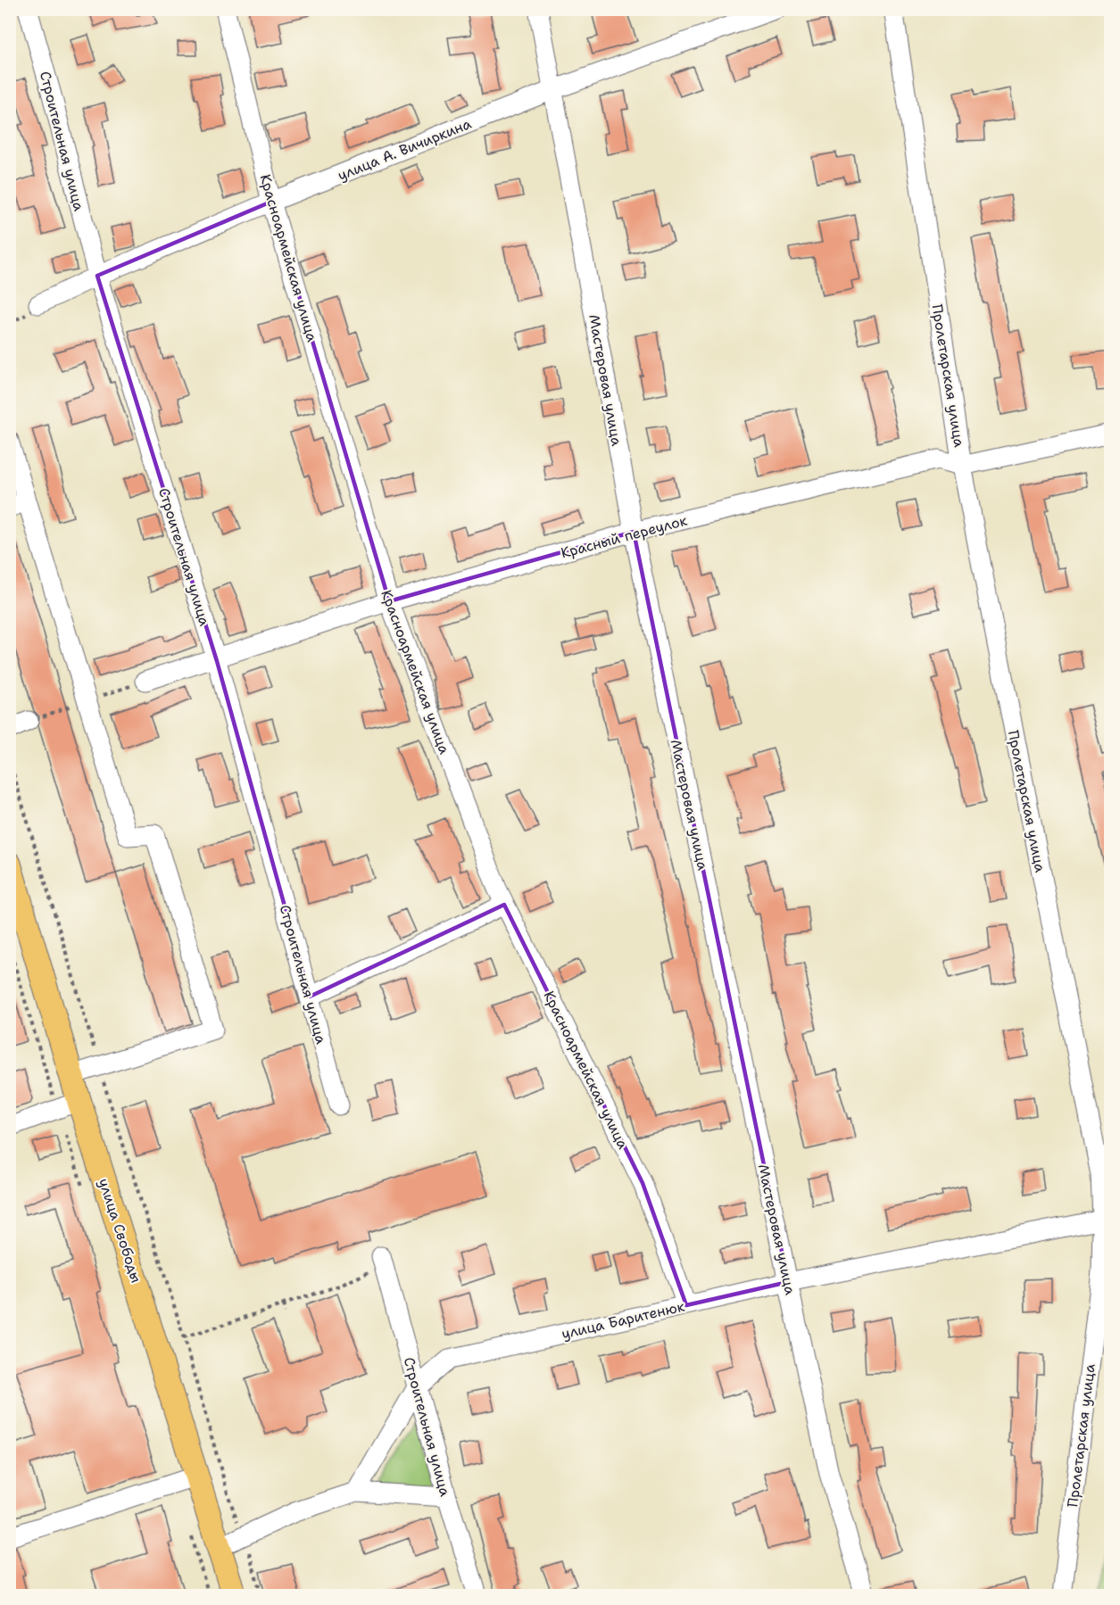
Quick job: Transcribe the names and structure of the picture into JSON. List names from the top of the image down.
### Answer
{
  "streets": {
    "main road": ["улица Свободы"],
    "street": [
      "Строительная улица",
      "улица А. Вичиркина",
      "Красноармейская улица",
      "Пролетарская улица",
      "Мастеровая улица",
      "Красный переулок",
      "улица Баритенюк"
    ]
  },
  "crossings": [
    ["Строительная улица", "улица А. Вичиркина"],
    ["Строительная улица", "Красный переулок"],
    ["Строительная улица", "улица Баритенюк"],
    ["улица А. Вичиркина", "Красноармейская улица"],
    ["улица А. Вичиркина", "Мастеровая улица"],
    ["Красноармейская улица", "Красный переулок"],
    ["Красноармейская улица", "улица Баритенюк"],
    ["Пролетарская улица", "Красный переулок"],
    ["Пролетарская улица", "улица Баритенюк"],
    ["Мастеровая улица", "Красный переулок"],
    ["Мастеровая улица", "улица Баритенюк"]
  ]
}
